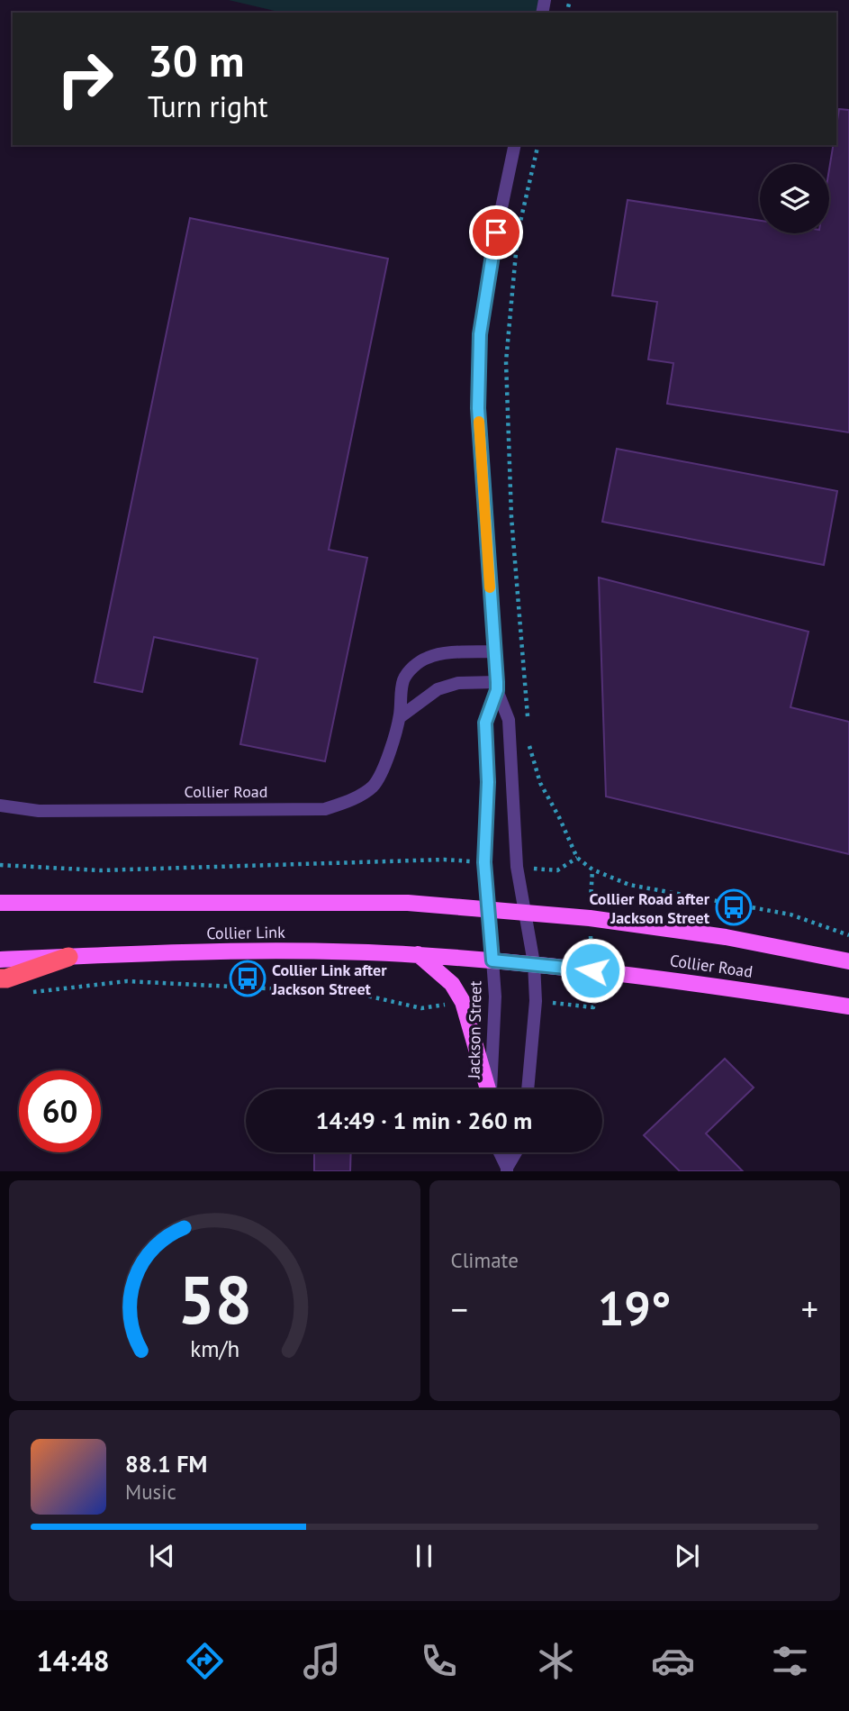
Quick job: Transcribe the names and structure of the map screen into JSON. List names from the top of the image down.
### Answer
{
  "streets": {
    "main road": ["Collier Road", "Collier Link"],
    "street": ["Jackson Street"]
  },
  "crossings": [
    ["Collier Road", "Collier Link"],
    ["Collier Road", "Jackson Street"],
    ["Collier Link", "Jackson Street"]
  ],
  "places": {
    "bus stop": ["Collier Road after Jackson Street", "Collier Link after Jackson Street"]
  },
  "page": {
    "turn": ["30 m", "Turn right"],
    "limit": "60",
    "trip": "14:49 · 1 min · 260 m",
    "tile": "Climate",
    "heat": ["−", "19°", "+"],
    "song": ["88.1 FM", "Music"],
    "tabs": "14:48",
    "gauge": ["58", "km/h"]
  }
}
